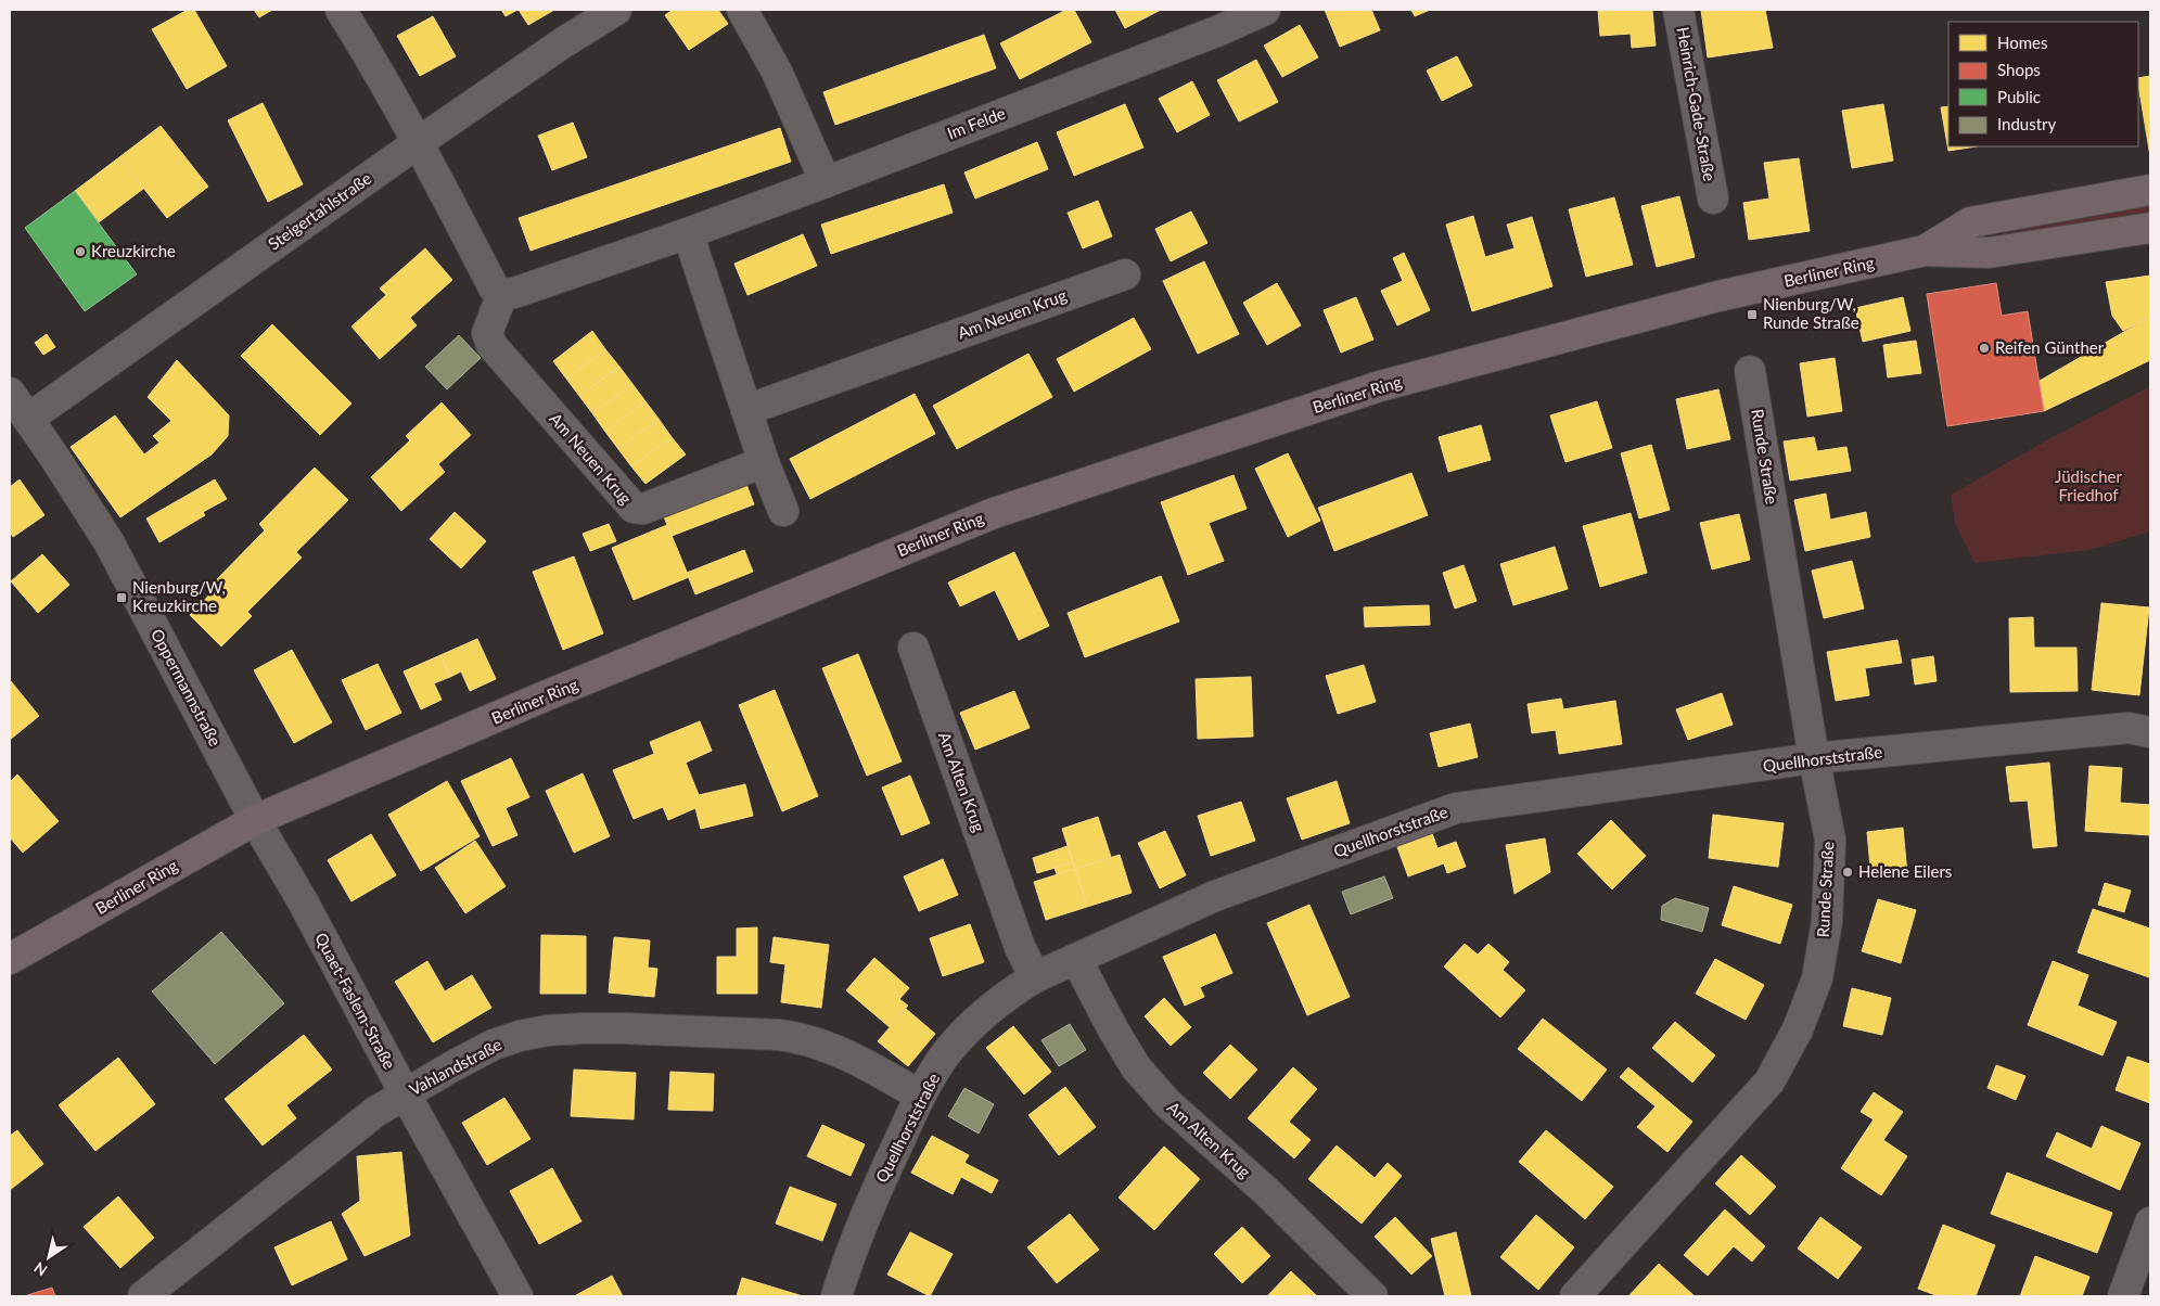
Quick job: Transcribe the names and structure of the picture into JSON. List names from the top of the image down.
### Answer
{
  "streets": {
    "main road": ["Berliner Ring"],
    "street": [
      "Heinrich-Gade-Straße",
      "Im Felde",
      "Steigertahlstraße",
      "Am Neuen Krug",
      "Runde Straße",
      "Oppermannstraße",
      "Quellhorststraße",
      "Am Alten Krug",
      "Quaet-Faslem-Straße",
      "Vahlandstraße"
    ]
  },
  "crossings": [
    ["Steigertahlstraße", "Oppermannstraße"],
    ["Berliner Ring", "Oppermannstraße"],
    ["Berliner Ring", "Quaet-Faslem-Straße"],
    ["Runde Straße", "Quellhorststraße"],
    ["Oppermannstraße", "Quaet-Faslem-Straße"],
    ["Quellhorststraße", "Am Alten Krug"],
    ["Quellhorststraße", "Vahlandstraße"],
    ["Quaet-Faslem-Straße", "Vahlandstraße"]
  ],
  "parks": ["Jüdischer Friedhof"],
  "places": {
    "other": ["Kreuzkirche", "Reifen Günther", "Helene Eilers"],
    "transit": ["Nienburg/W, Runde Straße", "Nienburg/W, Kreuzkirche"]
  },
  "legend": [
    "Homes",
    "Shops",
    "Public",
    "Industry"
  ],
  "north": "bottom left"
}
